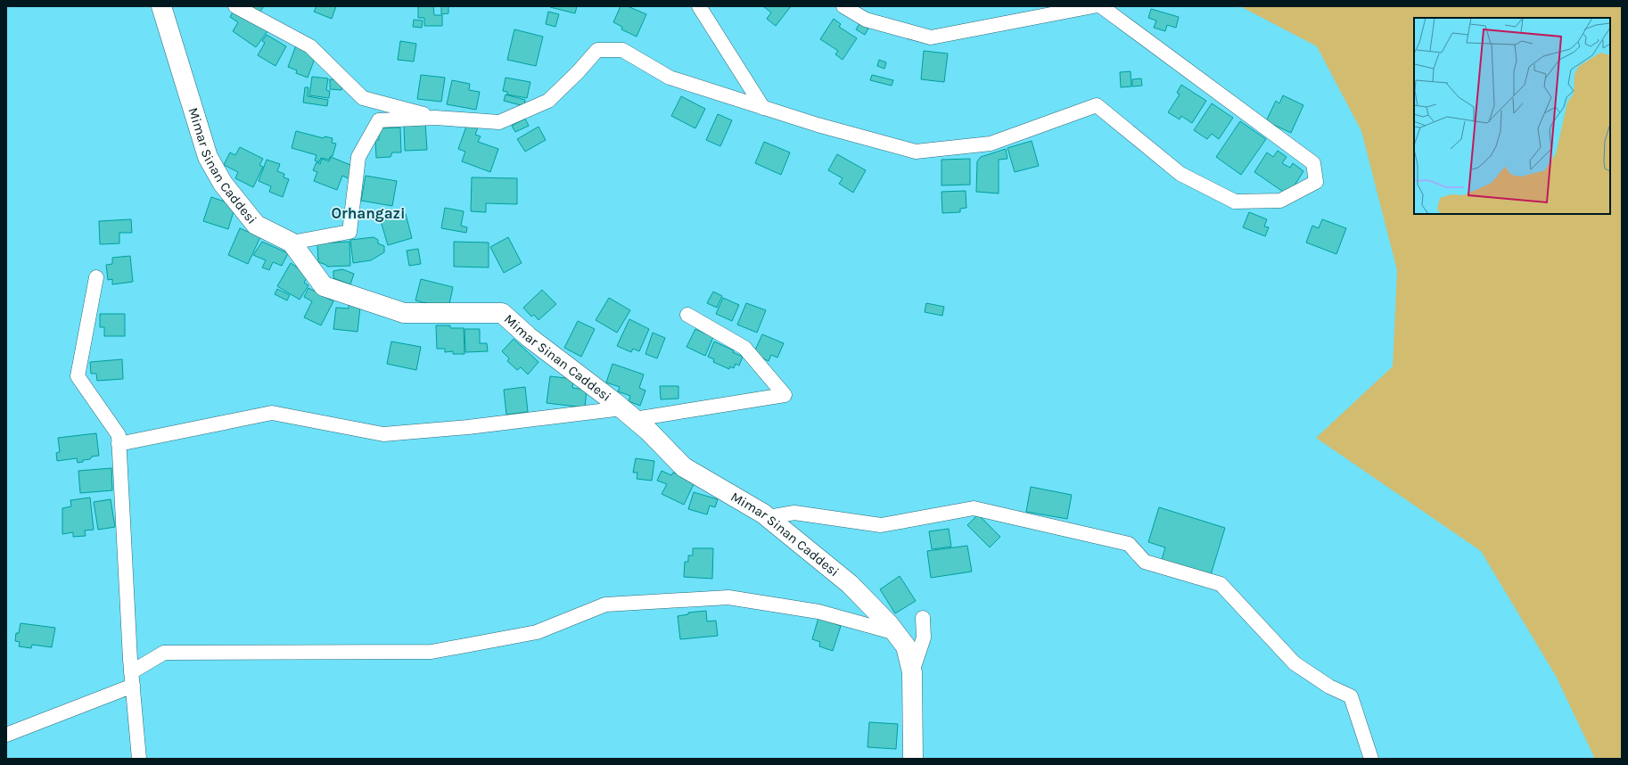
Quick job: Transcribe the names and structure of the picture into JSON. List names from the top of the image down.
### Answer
{
  "streets": {
    "street": ["Mimar Sinan Caddesi"]
  },
  "districts": ["Orhangazi"]
}
